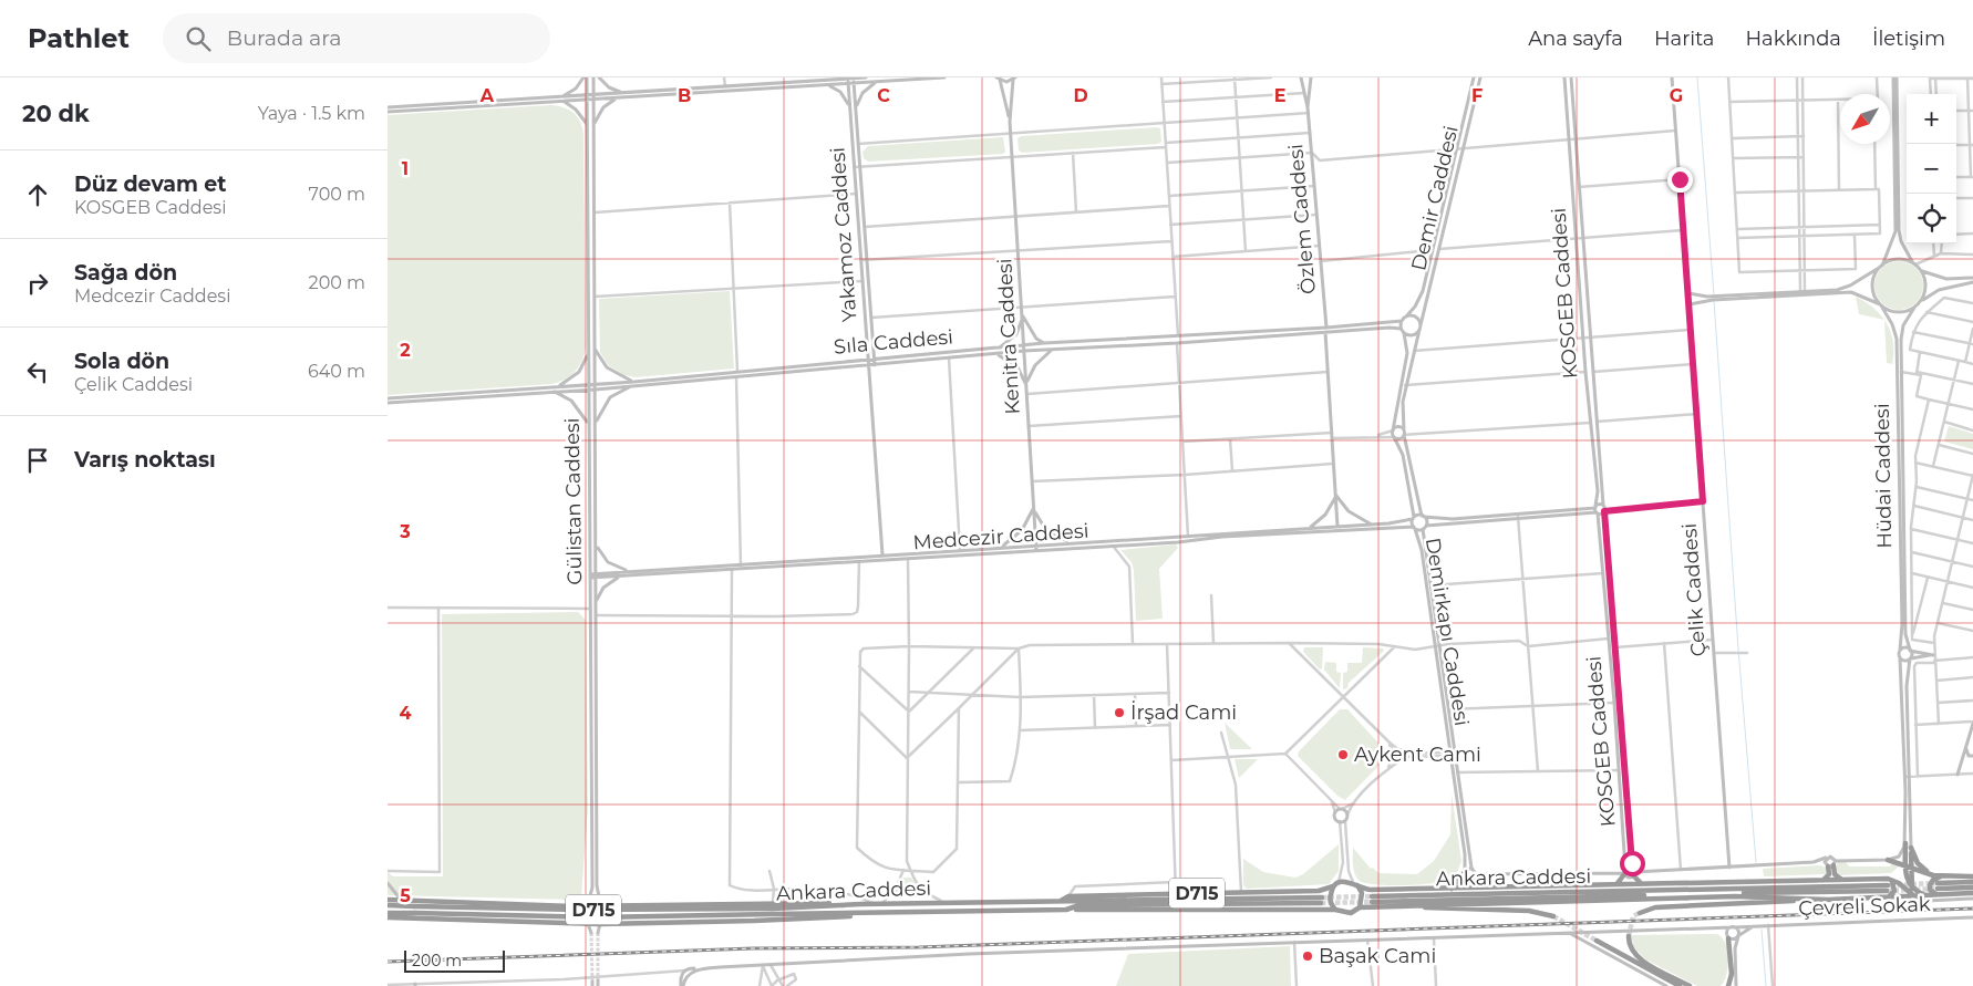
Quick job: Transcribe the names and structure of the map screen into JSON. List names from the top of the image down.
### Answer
{
  "streets": {
    "highway": ["Ankara Caddesi", "D715"],
    "street": [
      "Demir Caddesi",
      "Özlem Caddesi",
      "Yakamoz Caddesi",
      "KOSGEB Caddesi",
      "Kenitra Caddesi",
      "Sıla Caddesi",
      "Hüdai Caddesi",
      "Gülistan Caddesi",
      "Medcezir Caddesi",
      "Çelik Caddesi",
      "Demirkapı Caddesi",
      "Çevreli Sokak"
    ]
  },
  "crossings": [
    ["Demir Caddesi", "Sıla Caddesi"],
    ["Demir Caddesi", "Demirkapı Caddesi"],
    ["Özlem Caddesi", "Sıla Caddesi"],
    ["Özlem Caddesi", "Medcezir Caddesi"],
    ["Yakamoz Caddesi", "Sıla Caddesi"],
    ["Yakamoz Caddesi", "Medcezir Caddesi"],
    ["Kenitra Caddesi", "Sıla Caddesi"],
    ["Kenitra Caddesi", "Medcezir Caddesi"],
    ["Sıla Caddesi", "Gülistan Caddesi"],
    ["Gülistan Caddesi", "Medcezir Caddesi"],
    ["Medcezir Caddesi", "Demirkapı Caddesi"],
    ["Ankara Caddesi", "D715"]
  ],
  "places": ["İrşad Cami", "Aykent Cami", "Başak Cami"],
  "scale_bar": "200 m",
  "north": "bottom left",
  "page": {
    "header": "Pathlet",
    "search": "Burada ara",
    "nav": [
      "Ana sayfa",
      "Harita",
      "Hakkında",
      "İletişim"
    ],
    "heading": ["20 dk", "Yaya · 1.5 km"],
    "map_buttons": ["+", "−"],
    "list": [
      ["Düz devam et", "KOSGEB Caddesi", "700 m"],
      ["Sağa dön", "Medcezir Caddesi", "200 m"],
      ["Sola dön", "Çelik Caddesi", "640 m"],
      "Varış noktası"
    ],
    "scale": "200 m"
  },
  "grid": {
    "columns": [
      "A",
      "B",
      "C",
      "D",
      "E",
      "F",
      "G"
    ],
    "rows": [
      "1",
      "2",
      "3",
      "4",
      "5"
    ]
  }
}
